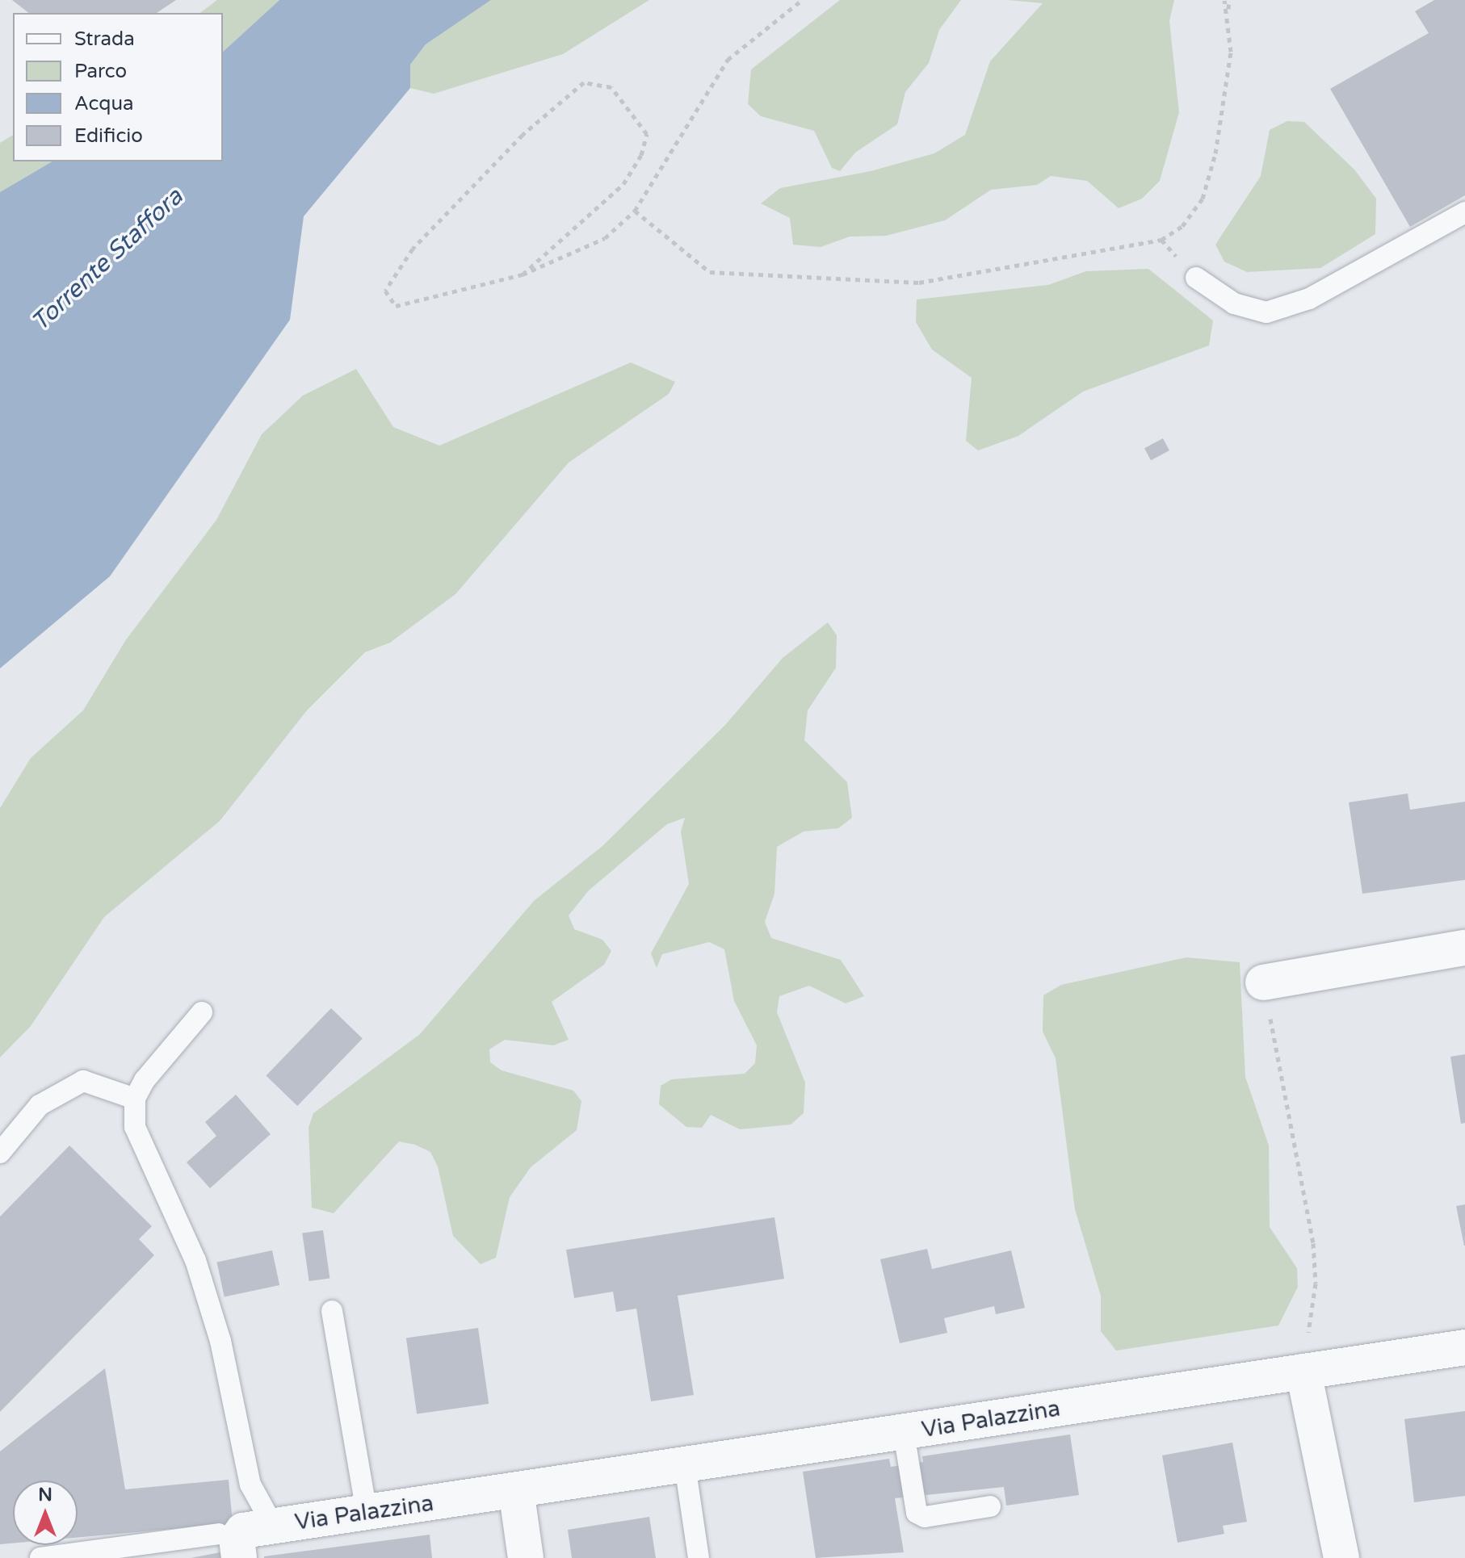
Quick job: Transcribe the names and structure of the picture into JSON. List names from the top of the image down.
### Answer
{
  "streets": {
    "street": ["Via Palazzina"]
  },
  "water": ["Torrente Staffora"],
  "legend": [
    "Strada",
    "Parco",
    "Acqua",
    "Edificio"
  ],
  "north": "top"
}
